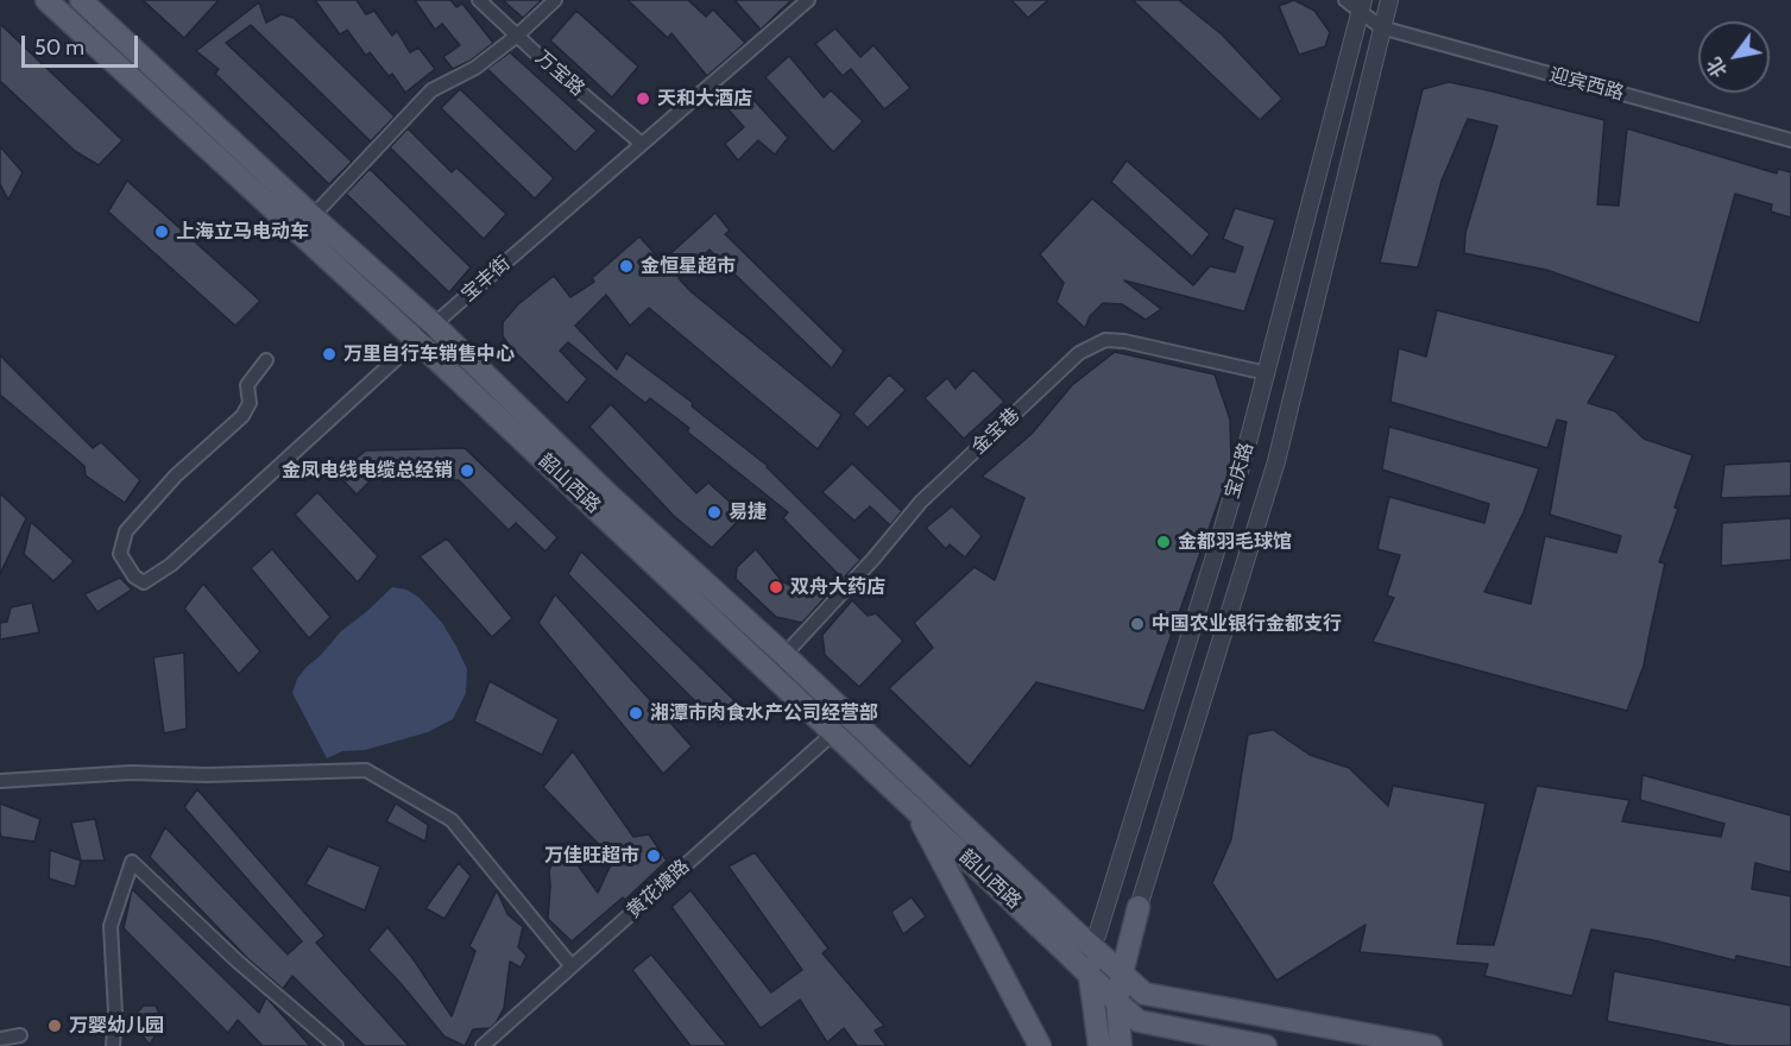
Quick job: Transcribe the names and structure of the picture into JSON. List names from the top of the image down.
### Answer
{
  "streets": {
    "main road": ["韶山西路"],
    "street": [
      "万宝路",
      "迎宾西路",
      "宝丰街",
      "金宝巷",
      "宝庆路",
      "黄花塘路"
    ]
  },
  "crossings": [
    ["万宝路", "宝丰街"],
    ["迎宾西路", "宝庆路"],
    ["宝丰街", "韶山西路"],
    ["金宝巷", "宝庆路"],
    ["金宝巷", "韶山西路"],
    ["宝庆路", "韶山西路"],
    ["韶山西路", "黄花塘路"]
  ],
  "places": [
    "天和大酒店",
    "上海立马电动车",
    "金恒星超市",
    "万里自行车销售中心",
    "金凤电线电缆总经销",
    "易捷",
    "金都羽毛球馆",
    "双舟大药店",
    "中国农业银行金都支行",
    "湘潭市肉食水产公司经营部",
    "万佳旺超市",
    "万婴幼儿园"
  ],
  "scale_bar": "50 m",
  "north": "bottom left"
}
